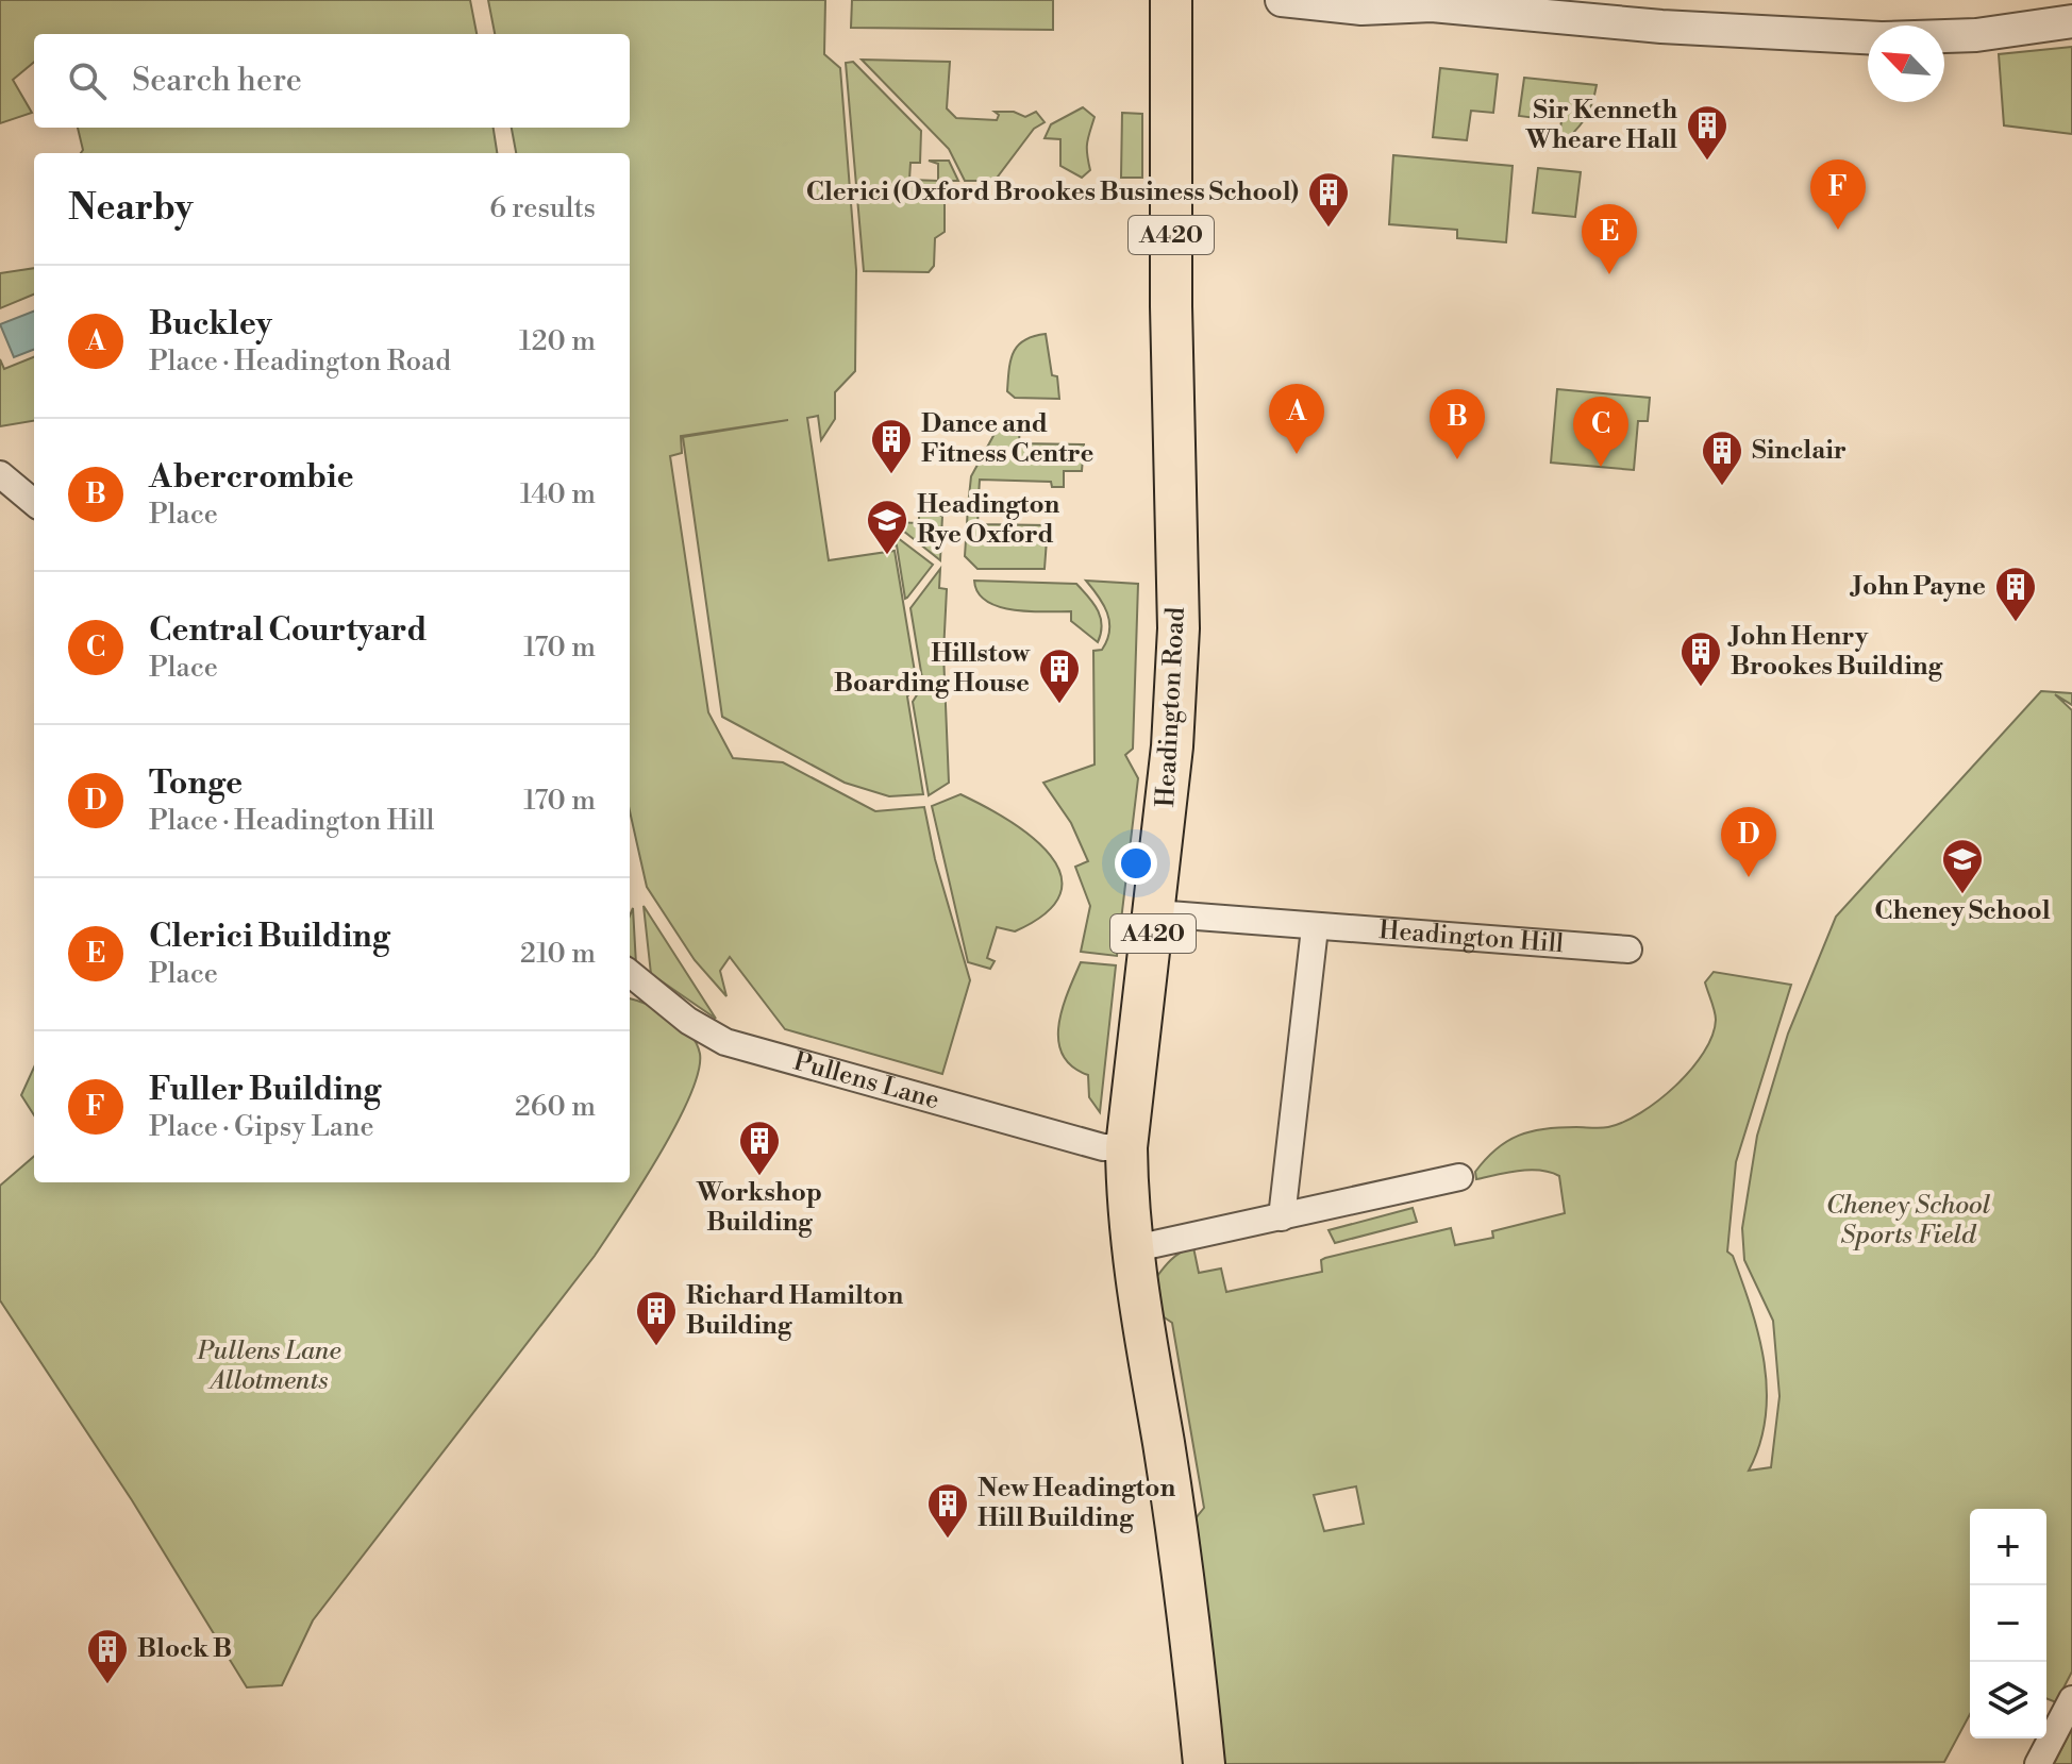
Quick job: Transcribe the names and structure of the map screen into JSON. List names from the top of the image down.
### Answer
{
  "streets": {
    "main road": ["A420", "Headington Road"],
    "street": ["Headington Hill", "Pullens Lane"]
  },
  "crossings": [
    ["Headington Road", "Headington Hill"],
    ["Headington Road", "Pullens Lane"]
  ],
  "parks": ["Cheney School Sports Field", "Pullens Lane Allotments"],
  "places": {
    "building": [
      "Sir Kenneth Wheare Hall",
      "Clerici (Oxford Brookes Business School)",
      "Dance and Fitness Centre",
      "Sinclair",
      "John Payne",
      "John Henry Brookes Building",
      "Hillstow Boarding House",
      "Workshop Building",
      "Richard Hamilton Building",
      "New Headington Hill Building",
      "Block B"
    ],
    "school or university": ["Headington Rye Oxford", "Cheney School"]
  },
  "north": "top left",
  "page": {
    "search": "Search here",
    "heading": ["Nearby", "6 results"],
    "pins": [
      "F",
      "E",
      "A",
      "B",
      "C",
      "D"
    ],
    "list": [
      {
        "mark": "A",
        "name": "Buckley",
        "note": "Place · Headington Road",
        "value": "120 m"
      },
      {
        "mark": "B",
        "name": "Abercrombie",
        "note": "Place",
        "value": "140 m"
      },
      {
        "mark": "C",
        "name": "Central Courtyard",
        "note": "Place",
        "value": "170 m"
      },
      {
        "mark": "D",
        "name": "Tonge",
        "note": "Place · Headington Hill",
        "value": "170 m"
      },
      {
        "mark": "E",
        "name": "Clerici Building",
        "note": "Place",
        "value": "210 m"
      },
      {
        "mark": "F",
        "name": "Fuller Building",
        "note": "Place · Gipsy Lane",
        "value": "260 m"
      }
    ],
    "map_buttons": ["+", "−"]
  }
}
